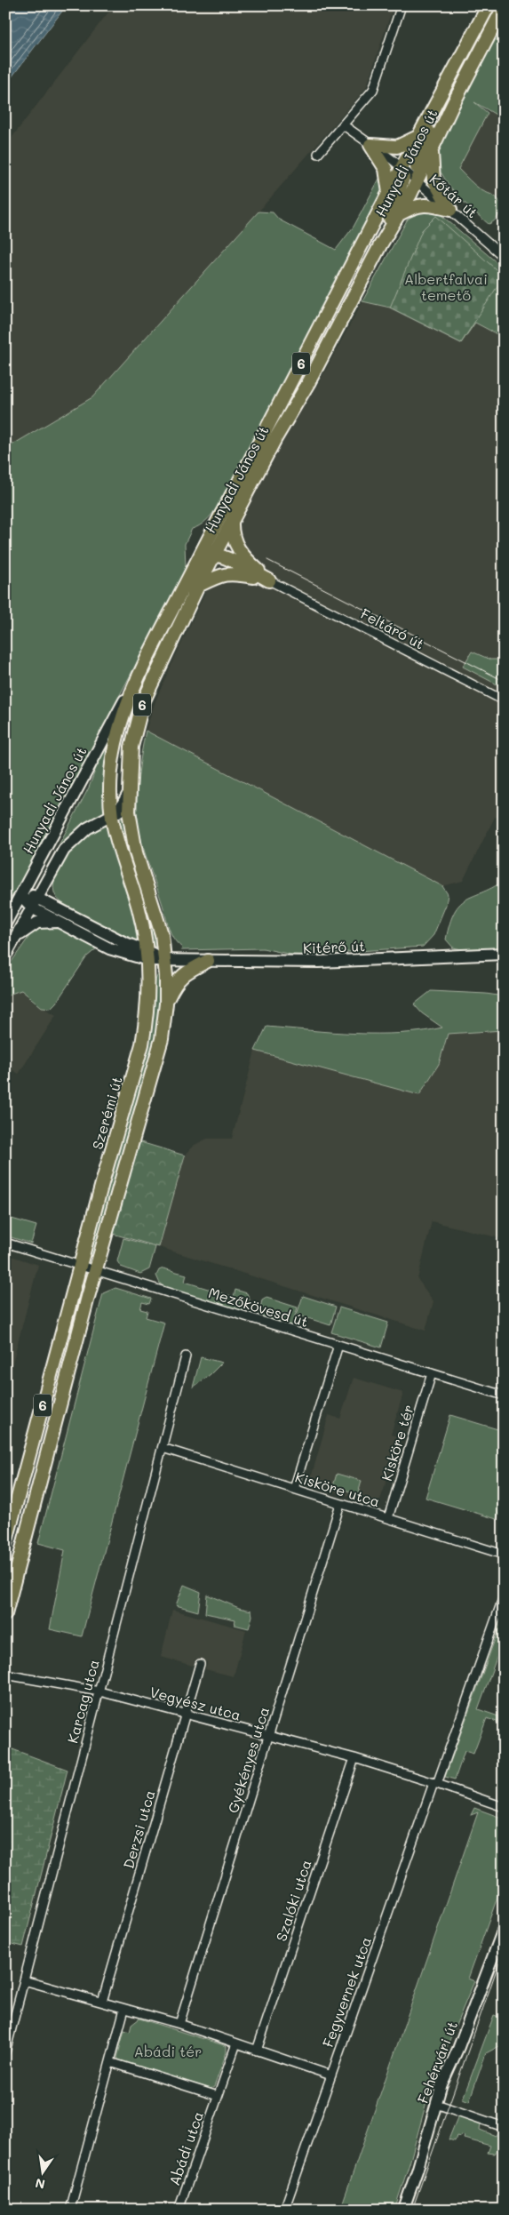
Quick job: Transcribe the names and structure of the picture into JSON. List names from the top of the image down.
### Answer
{
  "streets": {
    "main road": [
      "Hunyadi János út",
      "6",
      "Kitérő út",
      "Szerémi út"
    ],
    "street": [
      "Kőtár út",
      "Feltáró út",
      "Mezőkövesd út",
      "Kisköre tér",
      "Kisköre utca",
      "Karcag utca",
      "Vegyész utca",
      "Gyékényes utca",
      "Derzsi utca",
      "Szalóki utca",
      "Fegyvernek utca",
      "Fehérvári út",
      "Abádi utca"
    ]
  },
  "crossings": [
    ["Hunyadi János út", "Kőtár út"],
    ["Hunyadi János út", "6"],
    ["Hunyadi János út", "Kitérő út"],
    ["Hunyadi János út", "Szerémi út"],
    ["6", "Kitérő út"],
    ["6", "Mezőkövesd út"],
    ["Kitérő út", "Szerémi út"],
    ["Szerémi út", "Mezőkövesd út"],
    ["Mezőkövesd út", "Kisköre tér"],
    ["Kisköre tér", "Kisköre utca"],
    ["Kisköre utca", "Karcag utca"],
    ["Kisköre utca", "Gyékényes utca"],
    ["Karcag utca", "Vegyész utca"],
    ["Vegyész utca", "Gyékényes utca"],
    ["Vegyész utca", "Derzsi utca"],
    ["Vegyész utca", "Szalóki utca"],
    ["Vegyész utca", "Fegyvernek utca"]
  ],
  "parks": ["Albertfalvai temető", "Abádi tér"],
  "north": "bottom"
}
